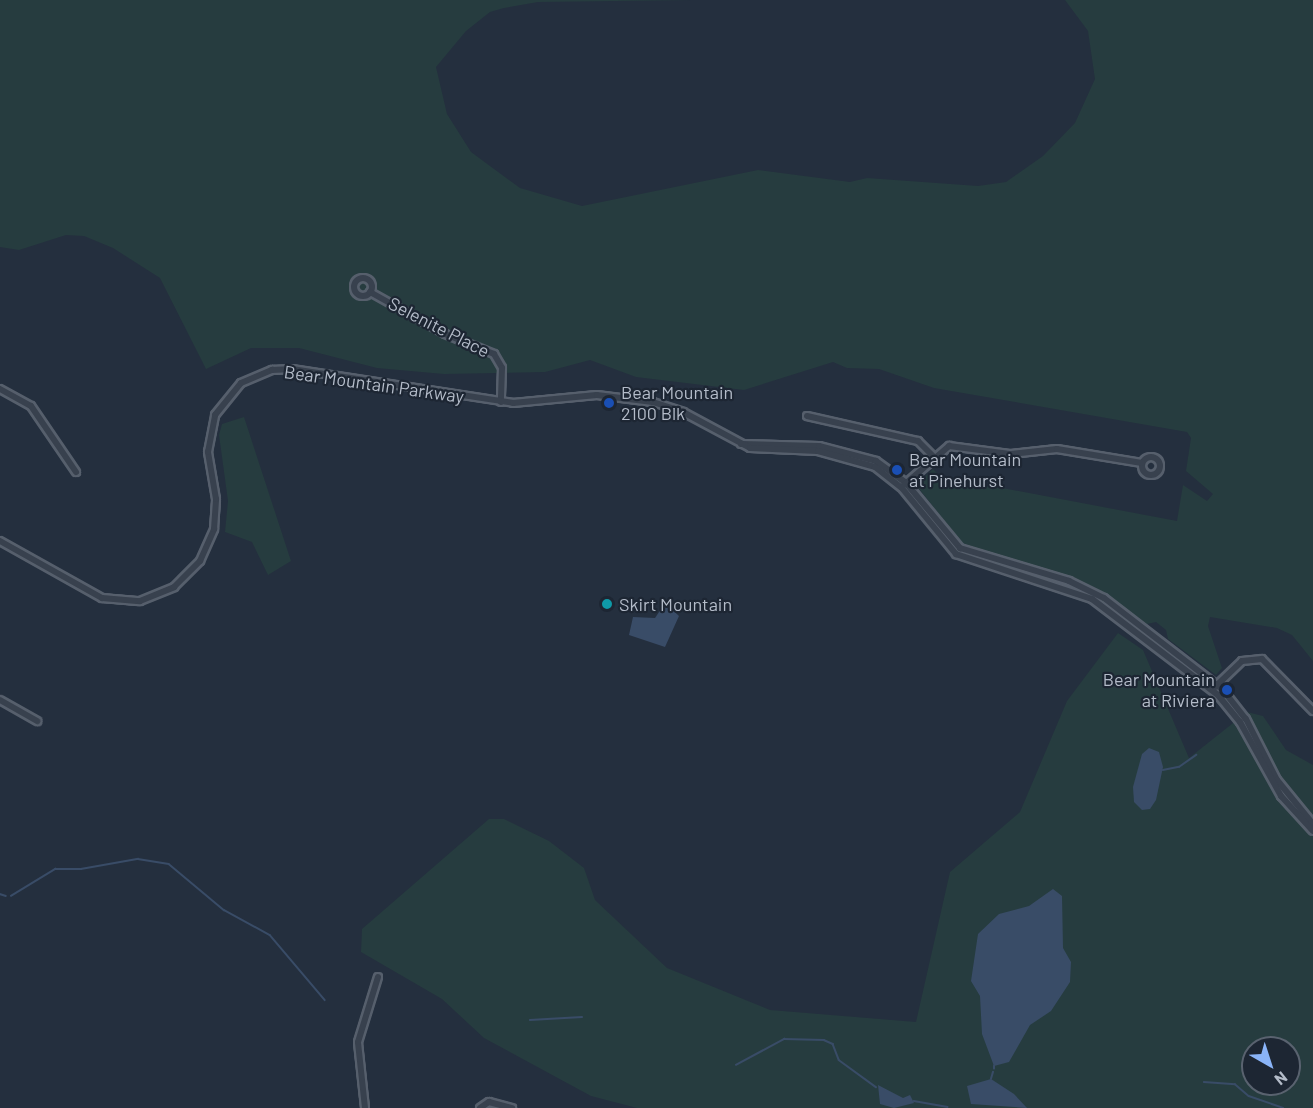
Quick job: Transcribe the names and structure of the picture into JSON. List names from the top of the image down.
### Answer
{
  "streets": {
    "street": ["Selenite Place", "Bear Mountain Parkway"]
  },
  "crossings": [
    ["Selenite Place", "Bear Mountain Parkway"]
  ],
  "places": [
    "Bear Mountain 2100 Blk",
    "Bear Mountain at Pinehurst",
    "Skirt Mountain",
    "Bear Mountain at Riviera"
  ],
  "north": "bottom right"
}
